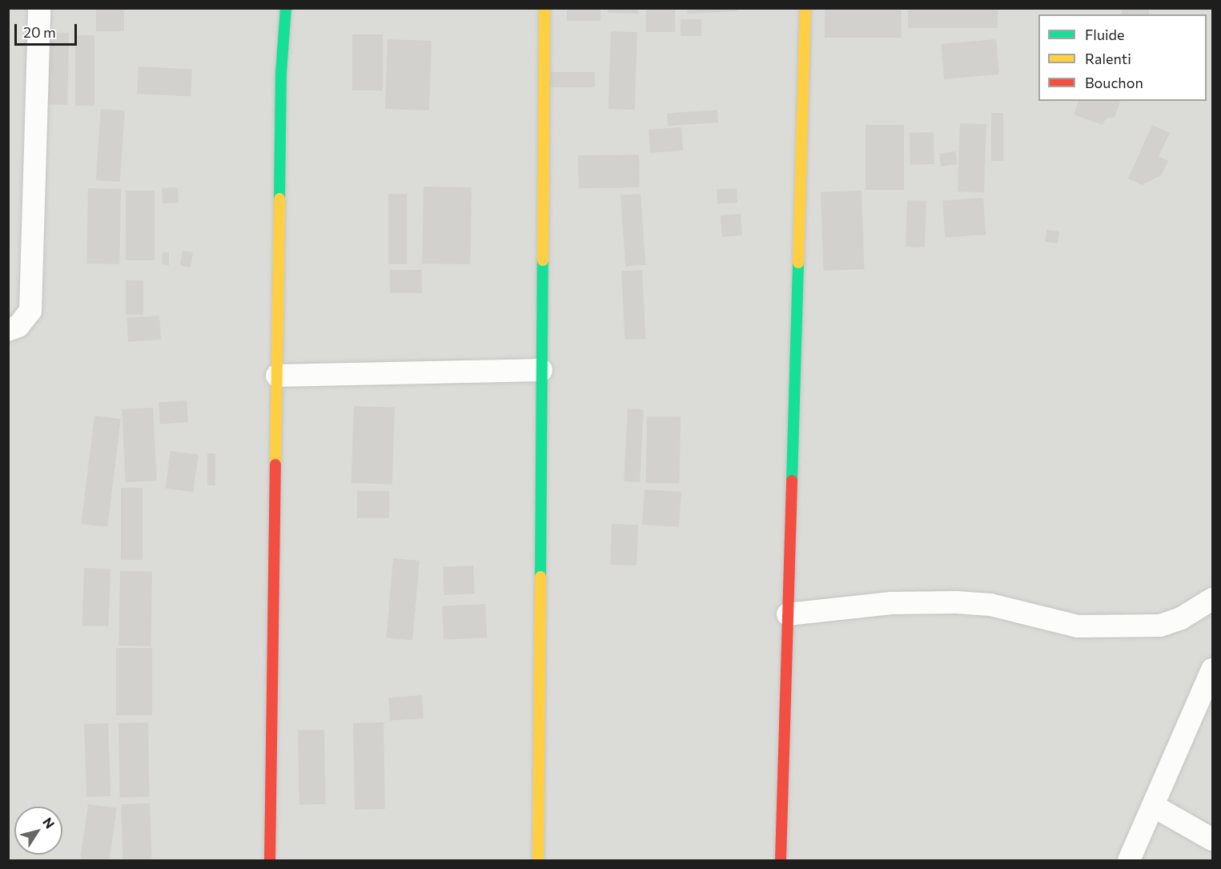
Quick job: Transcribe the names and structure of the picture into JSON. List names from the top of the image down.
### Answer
{
  "legend": ["Fluide", "Ralenti", "Bouchon"],
  "scale_bar": "20 m",
  "north": "top right"
}
